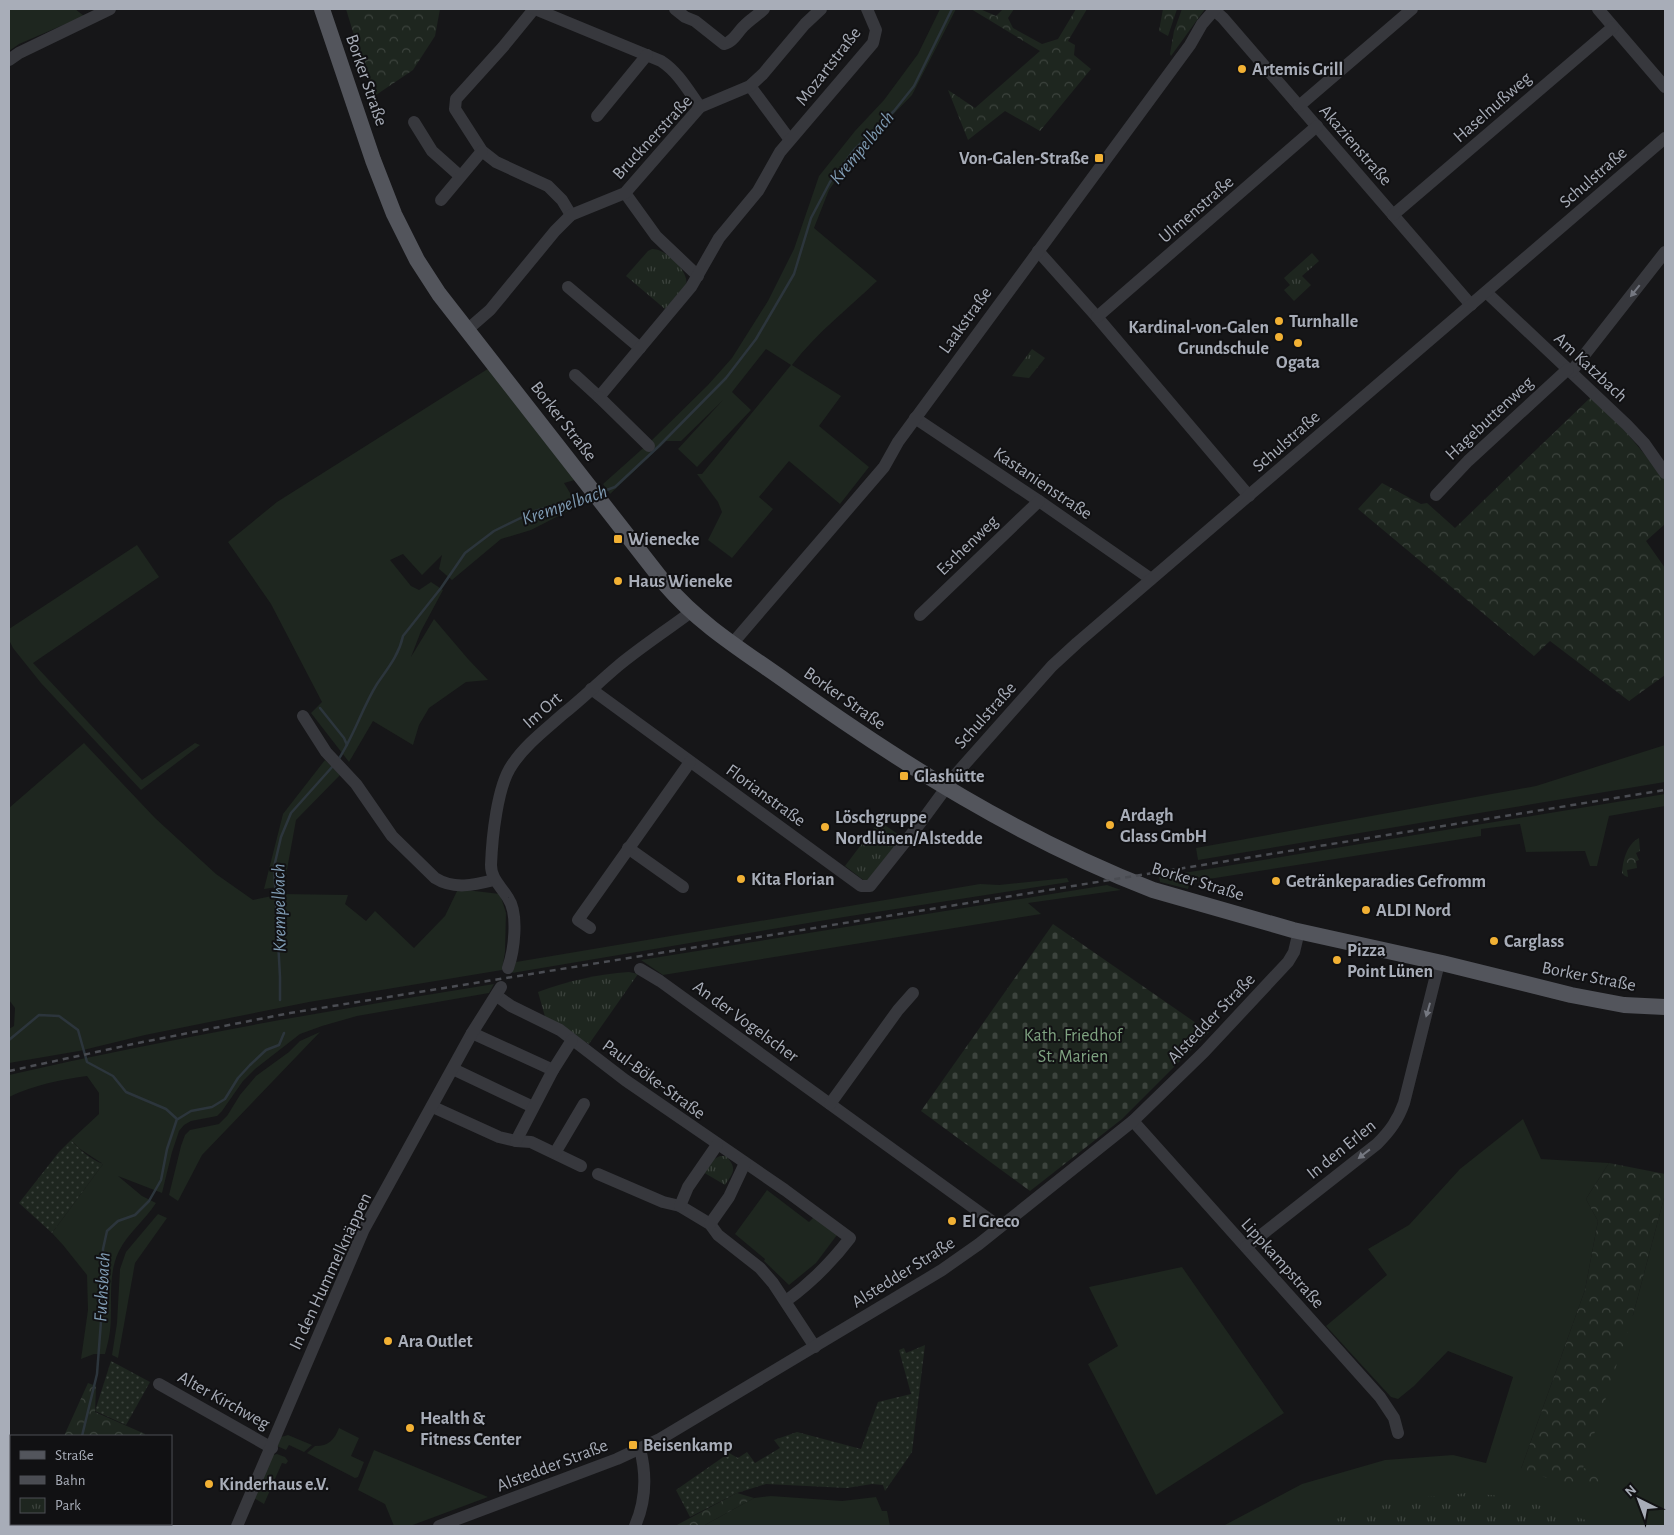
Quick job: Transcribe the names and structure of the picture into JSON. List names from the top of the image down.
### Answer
{
  "streets": {
    "main road": ["Borker Straße"],
    "street": [
      "Mozartstraße",
      "Haselnußweg",
      "Brucknerstraße",
      "Akazienstraße",
      "Schulstraße",
      "Ulmenstraße",
      "Laakstraße",
      "Am Katzbach",
      "Hagebuttenweg",
      "Kastanienstraße",
      "Eschenweg",
      "Im Ort",
      "Florianstraße",
      "Alstedder Straße",
      "An der Vogelscher",
      "Paul-Böke-Straße",
      "In den Erlen",
      "Lippkampstraße",
      "In den Hummelknäppen",
      "Alter Kirchweg"
    ]
  },
  "crossings": [
    ["Borker Straße", "Brucknerstraße"],
    ["Borker Straße", "Schulstraße"],
    ["Borker Straße", "Laakstraße"],
    ["Borker Straße", "Im Ort"],
    ["Borker Straße", "Florianstraße"],
    ["Borker Straße", "Alstedder Straße"],
    ["Borker Straße", "In den Erlen"],
    ["Haselnußweg", "Akazienstraße"],
    ["Akazienstraße", "Schulstraße"],
    ["Akazienstraße", "Ulmenstraße"],
    ["Akazienstraße", "Laakstraße"],
    ["Schulstraße", "Am Katzbach"],
    ["Schulstraße", "Kastanienstraße"],
    ["Schulstraße", "Florianstraße"],
    ["Laakstraße", "Kastanienstraße"],
    ["Am Katzbach", "Hagebuttenweg"],
    ["Kastanienstraße", "Eschenweg"],
    ["Im Ort", "Florianstraße"],
    ["Alstedder Straße", "An der Vogelscher"],
    ["Alstedder Straße", "Lippkampstraße"],
    ["Paul-Böke-Straße", "In den Hummelknäppen"],
    ["In den Erlen", "Lippkampstraße"],
    ["In den Hummelknäppen", "Alter Kirchweg"]
  ],
  "one_way": ["Hagebuttenweg", "In den Erlen"],
  "water": ["Krempelbach", "Fuchsbach"],
  "parks": ["Kath. Friedhof St. Marien"],
  "places": {
    "other": [
      "Artemis Grill",
      "Turnhalle",
      "Kardinal-von-Galen Grundschule",
      "Ogata",
      "Haus Wieneke",
      "Ardagh Glass GmbH",
      "Löschgruppe Nordlünen/Alstedde",
      "Kita Florian",
      "Getränkeparadies Gefromm",
      "ALDI Nord",
      "Carglass",
      "Pizza Point Lünen",
      "El Greco",
      "Ara Outlet",
      "Health & Fitness Center",
      "Kinderhaus e.V."
    ],
    "transit": [
      "Von-Galen-Straße",
      "Wienecke",
      "Glashütte",
      "Beisenkamp"
    ]
  },
  "legend": ["Straße", "Bahn", "Park"],
  "north": "top left"
}
